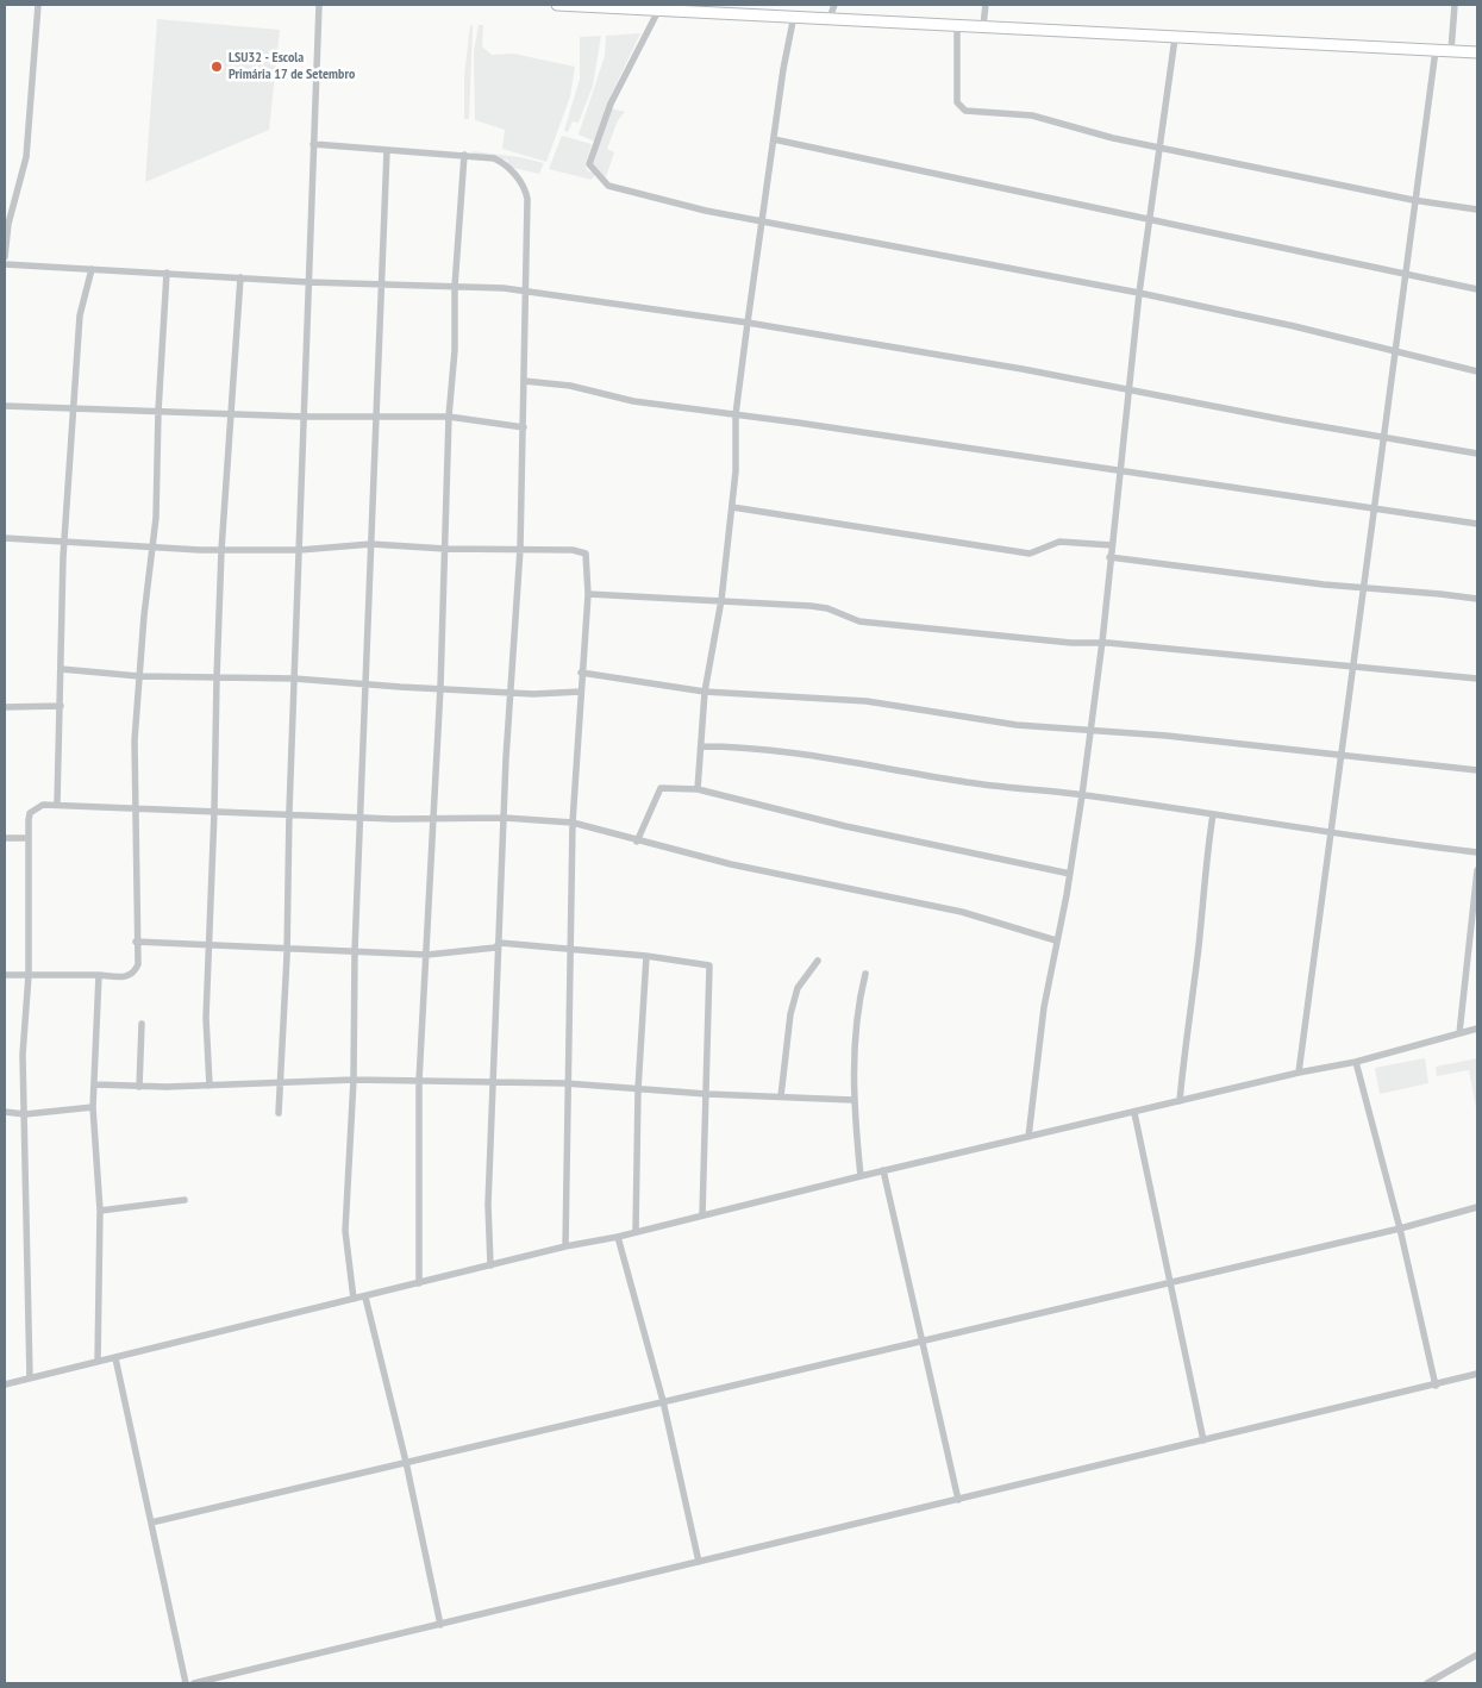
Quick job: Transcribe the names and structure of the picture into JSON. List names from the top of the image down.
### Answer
{
  "places": ["LSU32 - Escola Primária 17 de Setembro"]
}
